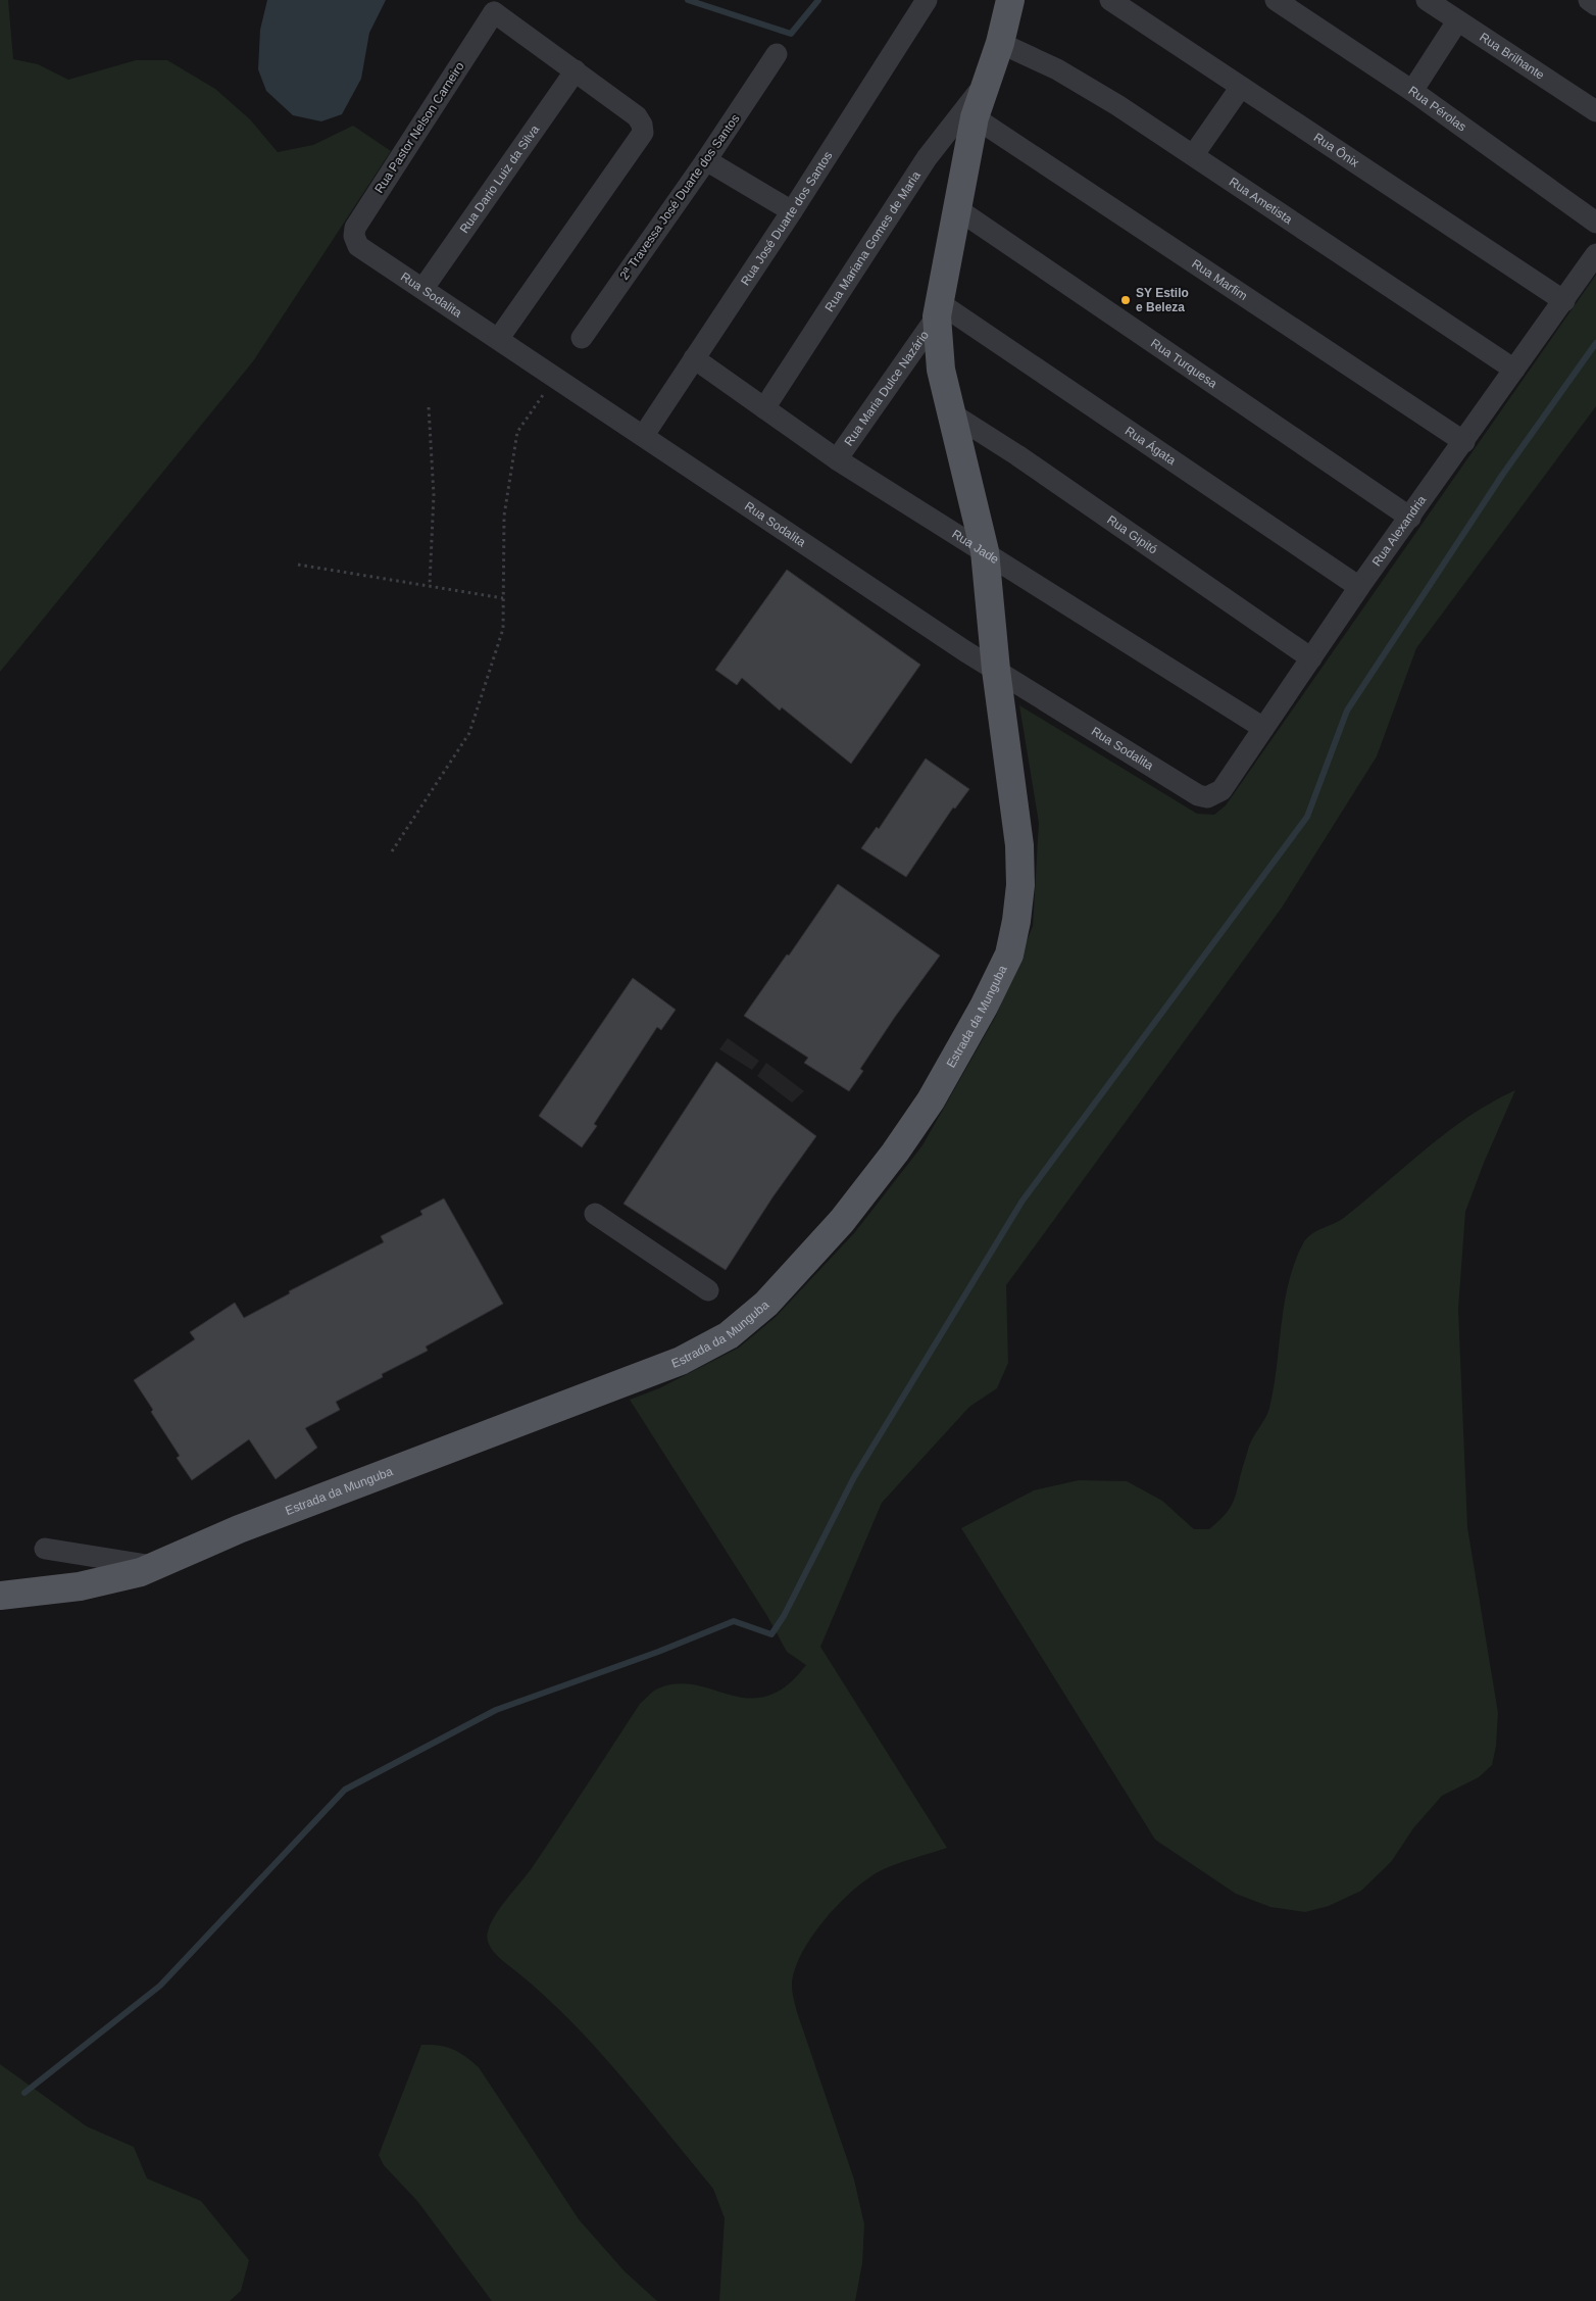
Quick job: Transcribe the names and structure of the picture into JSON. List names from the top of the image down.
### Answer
{
  "streets": {
    "main road": ["Estrada da Munguba"],
    "street": [
      "Rua Brilhante",
      "Rua Pérolas",
      "Rua Pastor Nelson Carneiro",
      "Rua Ônix",
      "Rua Dario Luiz da Silva",
      "2ª Travessa José Duarte dos Santos",
      "Rua Ametista",
      "Rua José Duarte dos Santos",
      "Rua Mariana Gomes de Maria",
      "Rua Marfim",
      "Rua Sodalita",
      "Rua Turquesa",
      "Rua Maria Dulce Nazário",
      "Rua Ágata",
      "Rua Alexandria",
      "Rua Gipitó",
      "Rua Jade"
    ]
  },
  "crossings": [
    ["Rua Pastor Nelson Carneiro", "Rua Sodalita"],
    ["Rua Ônix", "Rua Alexandria"],
    ["Rua Dario Luiz da Silva", "Rua Sodalita"],
    ["Rua Ametista", "Rua Alexandria"],
    ["Rua Ametista", "Estrada da Munguba"],
    ["Rua José Duarte dos Santos", "Rua Sodalita"],
    ["Rua José Duarte dos Santos", "Rua Jade"],
    ["Rua Mariana Gomes de Maria", "Rua Jade"],
    ["Rua Mariana Gomes de Maria", "Estrada da Munguba"],
    ["Rua Marfim", "Rua Alexandria"],
    ["Rua Marfim", "Estrada da Munguba"],
    ["Rua Sodalita", "Rua Alexandria"],
    ["Rua Sodalita", "Estrada da Munguba"],
    ["Rua Turquesa", "Rua Alexandria"],
    ["Rua Turquesa", "Estrada da Munguba"],
    ["Rua Maria Dulce Nazário", "Rua Ágata"],
    ["Rua Maria Dulce Nazário", "Rua Jade"],
    ["Rua Maria Dulce Nazário", "Estrada da Munguba"],
    ["Rua Ágata", "Rua Alexandria"],
    ["Rua Ágata", "Estrada da Munguba"],
    ["Rua Alexandria", "Rua Gipitó"],
    ["Rua Alexandria", "Rua Jade"],
    ["Rua Gipitó", "Estrada da Munguba"],
    ["Rua Jade", "Estrada da Munguba"]
  ],
  "places": ["SY Estilo e Beleza"]
}
